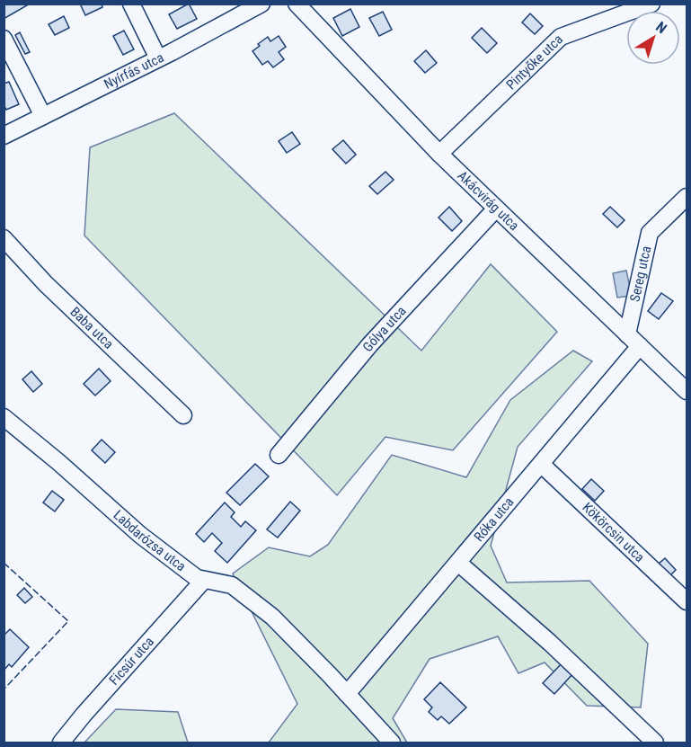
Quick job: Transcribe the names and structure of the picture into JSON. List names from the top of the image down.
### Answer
{
  "streets": {
    "street": [
      "Pintyőke utca",
      "Nyírfás utca",
      "Akácvirág utca",
      "Sereg utca",
      "Baba utca",
      "Gólya utca",
      "Róka utca",
      "Kökörcsin utca",
      "Labdarózsa utca",
      "Ficsúr utca"
    ]
  },
  "crossings": [
    ["Pintyőke utca", "Akácvirág utca"],
    ["Akácvirág utca", "Sereg utca"],
    ["Akácvirág utca", "Gólya utca"],
    ["Akácvirág utca", "Róka utca"],
    ["Róka utca", "Kökörcsin utca"],
    ["Róka utca", "Labdarózsa utca"],
    ["Labdarózsa utca", "Ficsúr utca"]
  ],
  "north": "top right"
}
